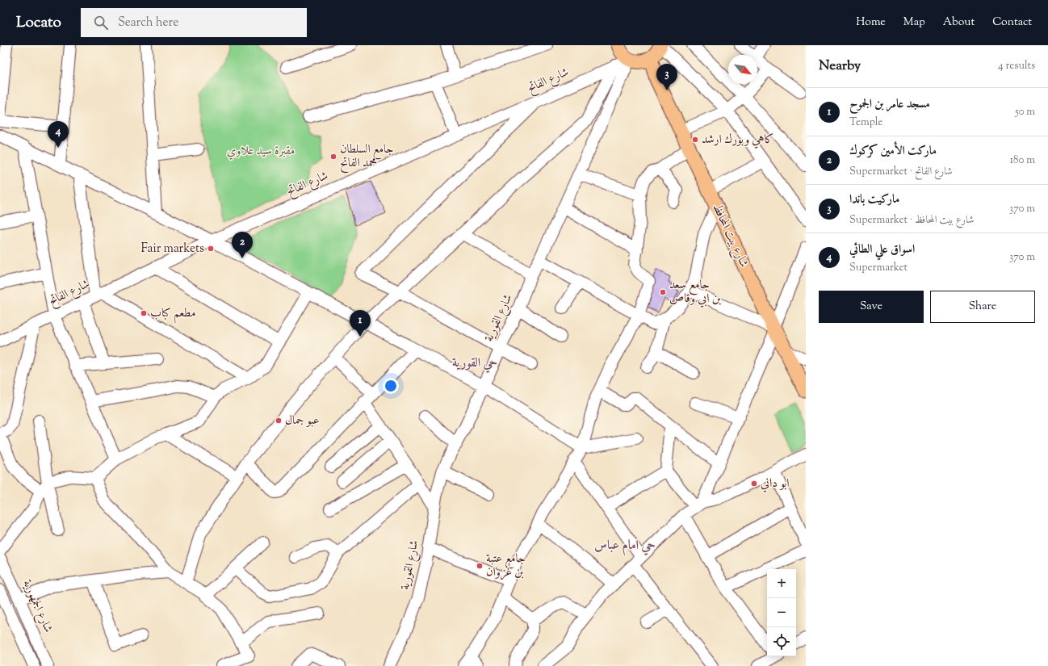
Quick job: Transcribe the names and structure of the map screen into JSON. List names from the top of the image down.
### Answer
{
  "streets": {
    "main road": ["شارع بيت المحافظ"],
    "street": ["شارع الفاتح", "شارع القورية", "شارع الجمهورية"]
  },
  "crossings": [
    ["شارع الفاتح", "شارع بيت المحافظ"],
    ["شارع الفاتح", "شارع القورية"],
    ["شارع بيت المحافظ", "شارع القورية"]
  ],
  "districts": ["حي القورية", "حي امام عباس"],
  "parks": ["مقبرة سيد علاوي"],
  "places": [
    "كاهي وبورك ارشد",
    "جامع السلطان محمد الفاتح",
    "Fair markets",
    "جامع سعد بن ابي وقاص",
    "مطعم كباب",
    "عبو جمال",
    "ابو داني",
    "جامع عتبة بن غزوان"
  ],
  "north": "bottom right",
  "page": {
    "header": "Locato",
    "search": "Search here",
    "nav": [
      "Home",
      "Map",
      "About",
      "Contact"
    ],
    "heading": ["Nearby", "4 results"],
    "pins": [
      "3",
      "4",
      "2",
      "1"
    ],
    "list": [
      {
        "mark": "1",
        "name": "مسجد عامر بن الجموح",
        "note": "Temple",
        "value": "50 m"
      },
      {
        "mark": "2",
        "name": "ماركت الأمين كركوك",
        "note": "Supermarket · شارع الفاتح",
        "value": "180 m"
      },
      {
        "mark": "3",
        "name": "ماركيت باندا",
        "note": "Supermarket · شارع بيت المحافظ",
        "value": "370 m"
      },
      {
        "mark": "4",
        "name": "اسواق علي الطائي",
        "note": "Supermarket",
        "value": "370 m"
      }
    ],
    "buttons": ["Save", "Share"],
    "map_buttons": ["+", "−"]
  }
}
